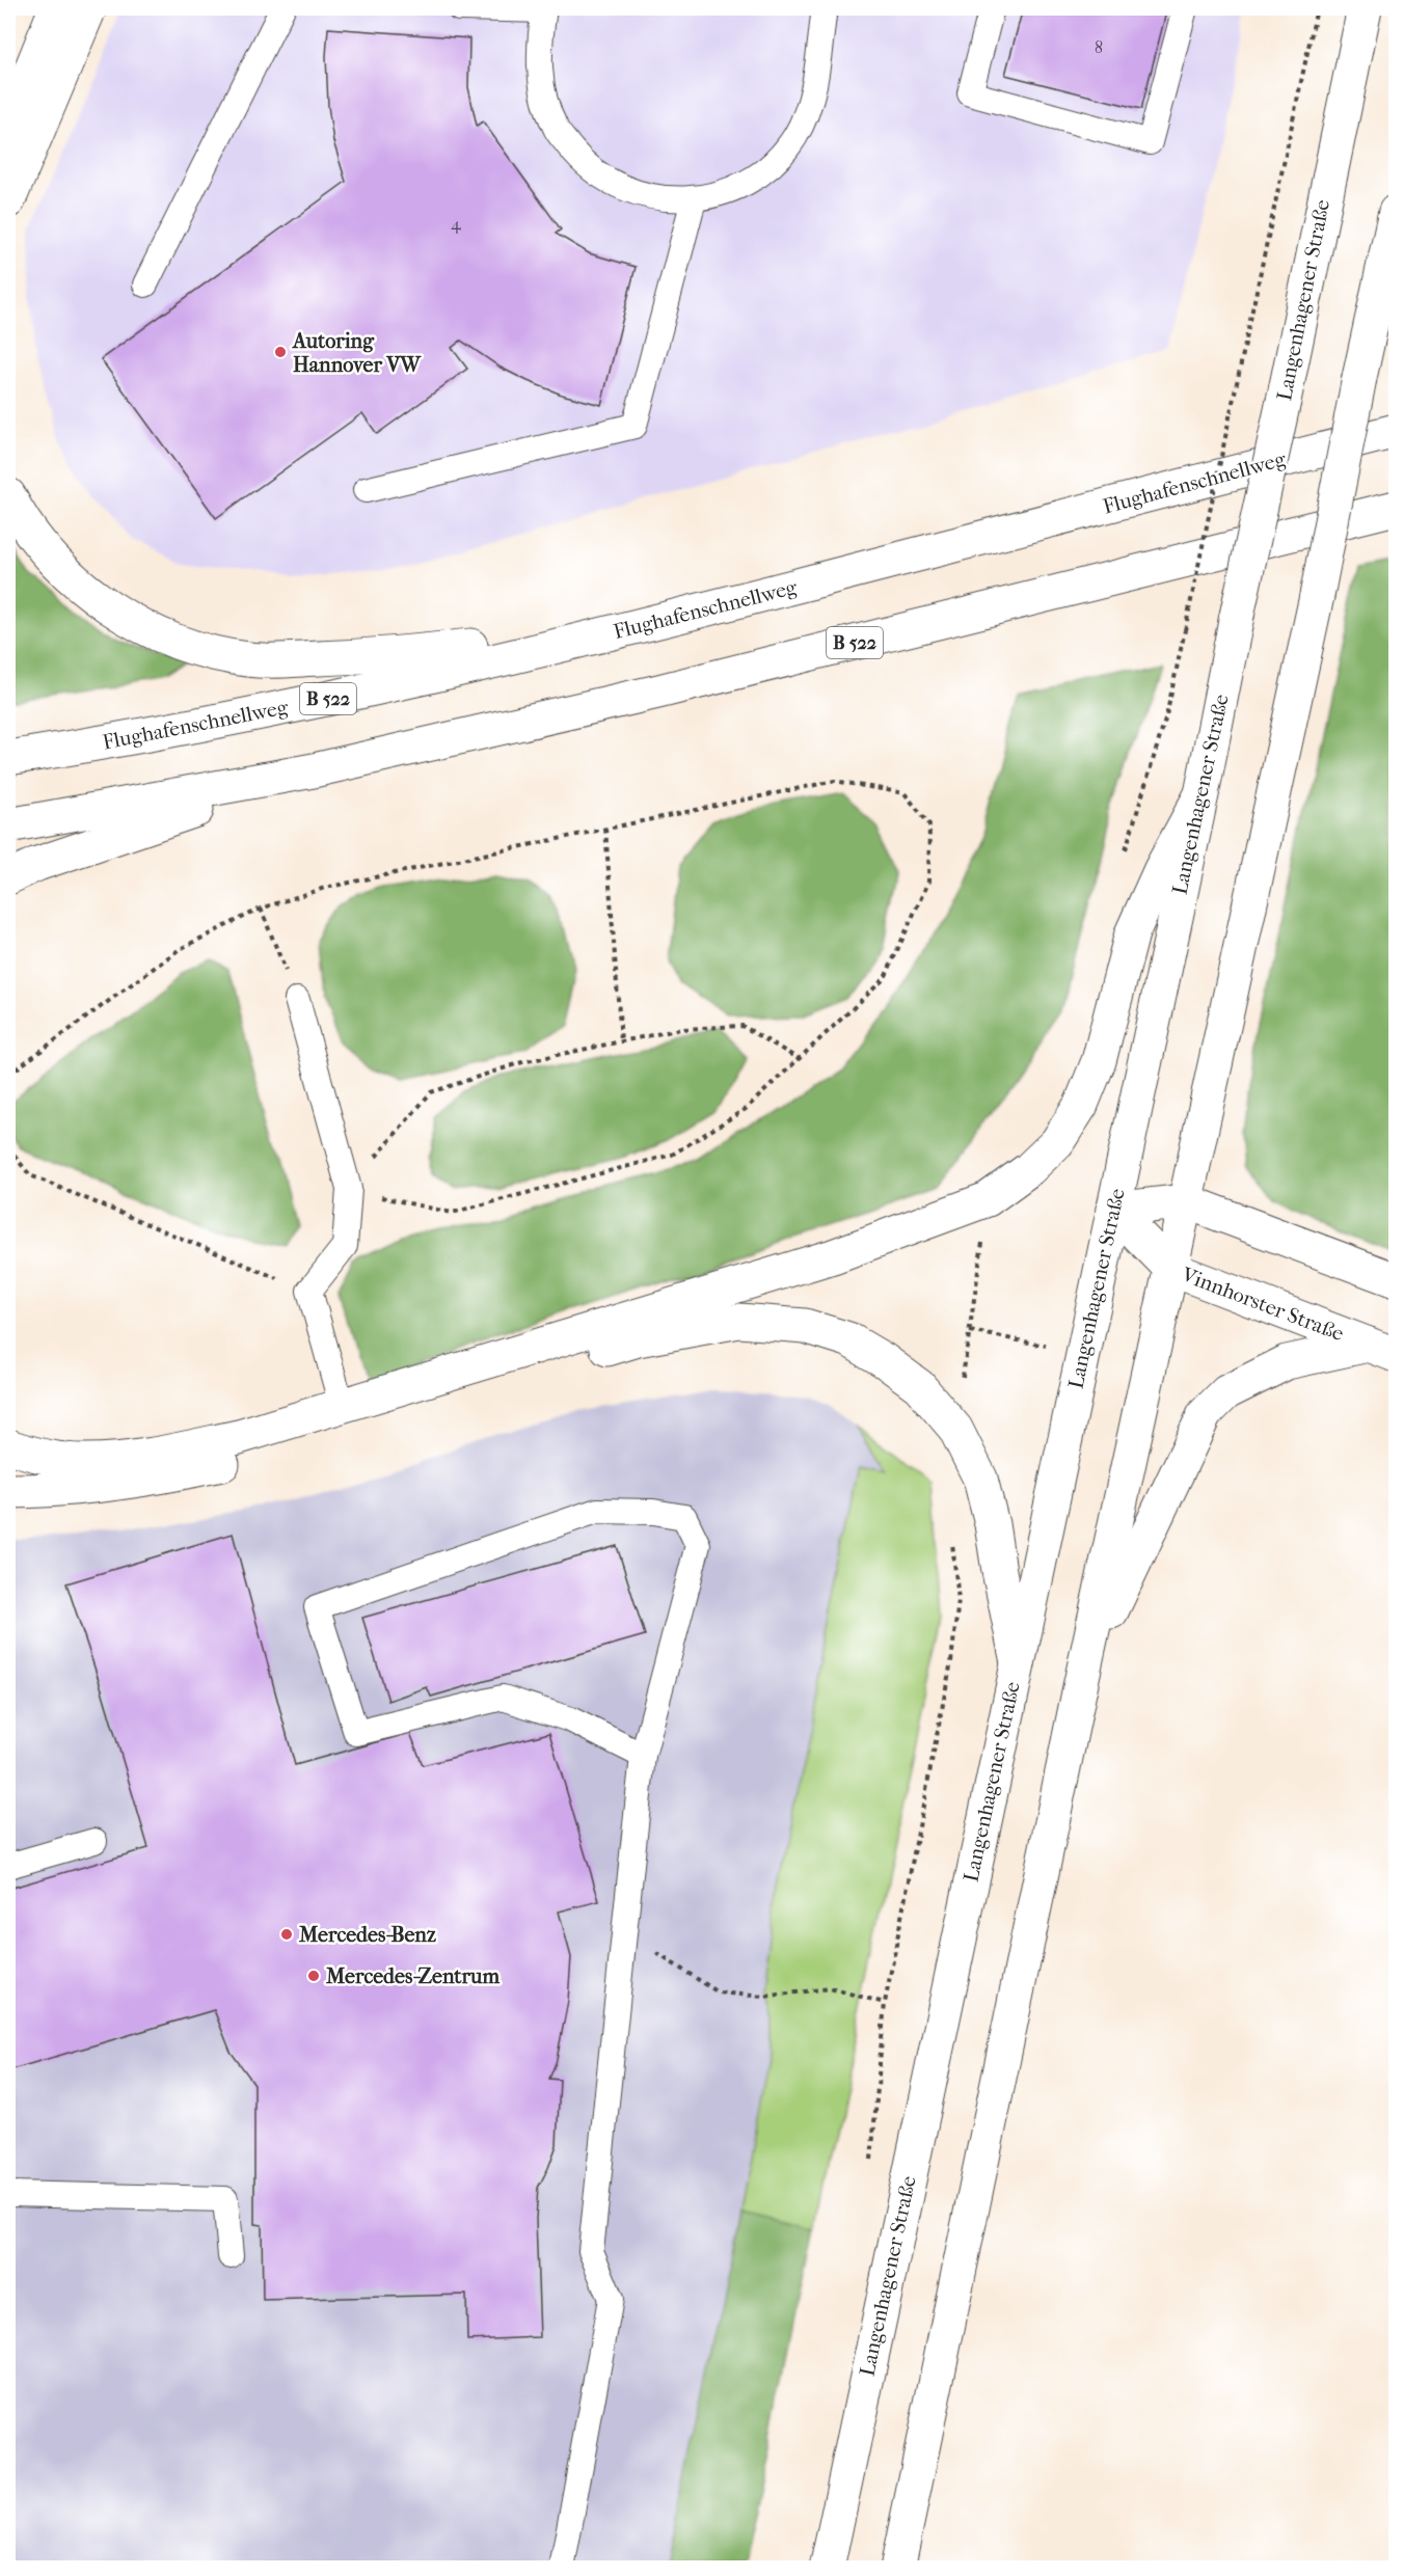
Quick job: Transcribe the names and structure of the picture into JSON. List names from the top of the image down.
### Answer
{
  "streets": {
    "main road": [
      "Langenhagener Straße",
      "Flughafenschnellweg",
      "B 522",
      "Vinnhorster Straße"
    ]
  },
  "crossings": [
    ["Langenhagener Straße", "Vinnhorster Straße"]
  ],
  "places": ["Autoring Hannover VW", "Mercedes-Benz", "Mercedes-Zentrum"],
  "house_numbers": ["8", "4"]
}
